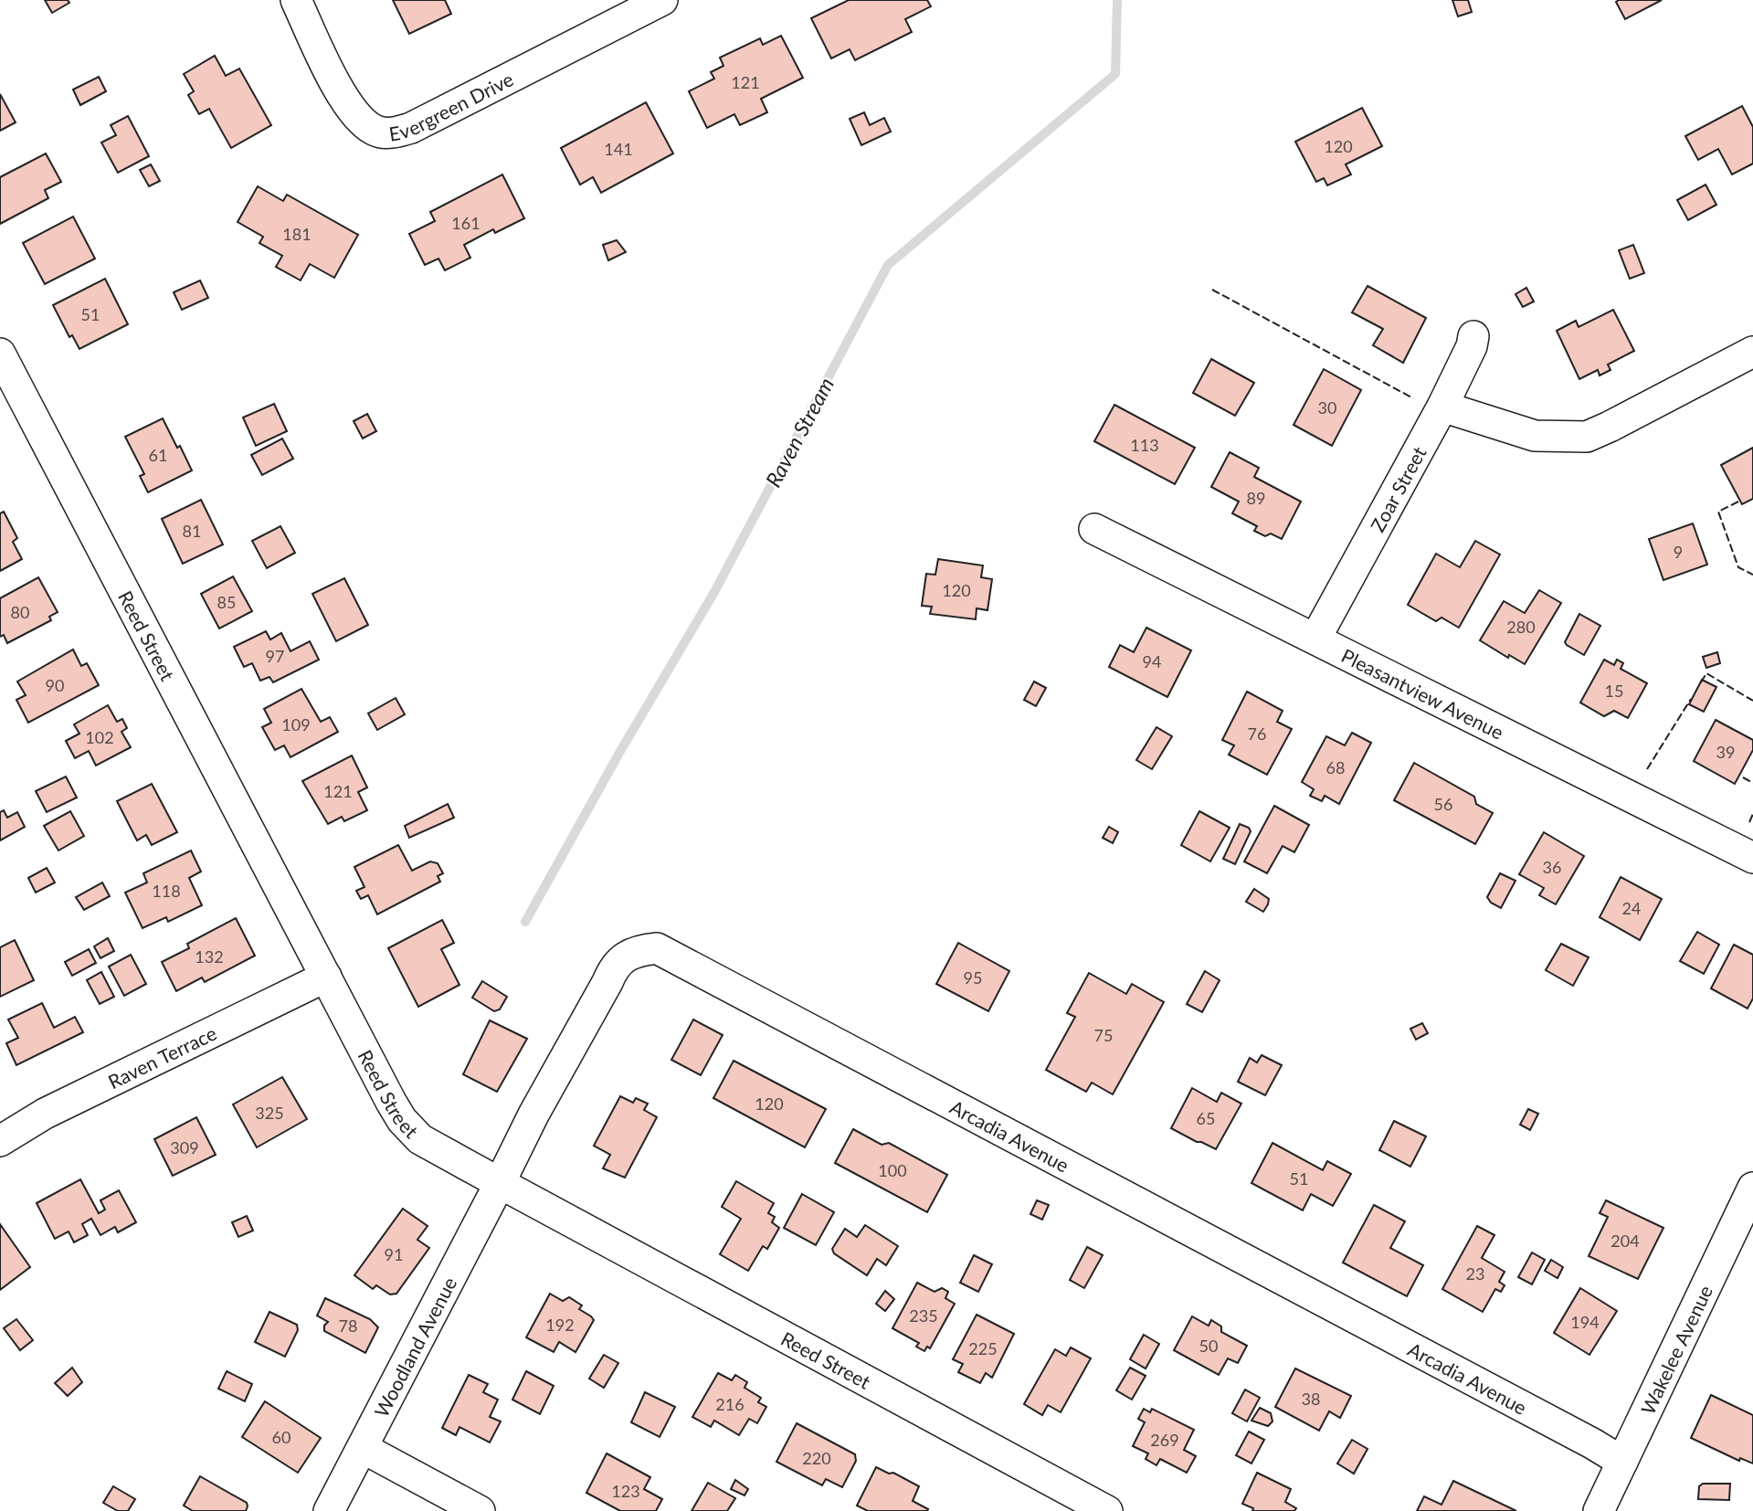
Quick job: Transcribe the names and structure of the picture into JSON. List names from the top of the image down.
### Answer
{
  "streets": {
    "street": [
      "Evergreen Drive",
      "Zoar Street",
      "Reed Street",
      "Pleasantview Avenue",
      "Raven Terrace",
      "Arcadia Avenue",
      "Woodland Avenue",
      "Wakelee Avenue"
    ]
  },
  "crossings": [
    ["Zoar Street", "Pleasantview Avenue"],
    ["Reed Street", "Raven Terrace"],
    ["Reed Street", "Arcadia Avenue"],
    ["Reed Street", "Woodland Avenue"],
    ["Arcadia Avenue", "Woodland Avenue"],
    ["Arcadia Avenue", "Wakelee Avenue"]
  ],
  "water": ["Raven Stream"],
  "house_numbers": [
    "121",
    "120",
    "141",
    "161",
    "181",
    "51",
    "30",
    "113",
    "61",
    "89",
    "81",
    "9",
    "120",
    "85",
    "80",
    "280",
    "97",
    "94",
    "90",
    "15",
    "109",
    "76",
    "102",
    "39",
    "68",
    "121",
    "56",
    "36",
    "118",
    "24",
    "132",
    "95",
    "75",
    "120",
    "325",
    "65",
    "309",
    "100",
    "51",
    "204",
    "91",
    "23",
    "235",
    "194",
    "192",
    "78",
    "50",
    "225",
    "38",
    "216",
    "60",
    "269",
    "220",
    "123"
  ]
}
